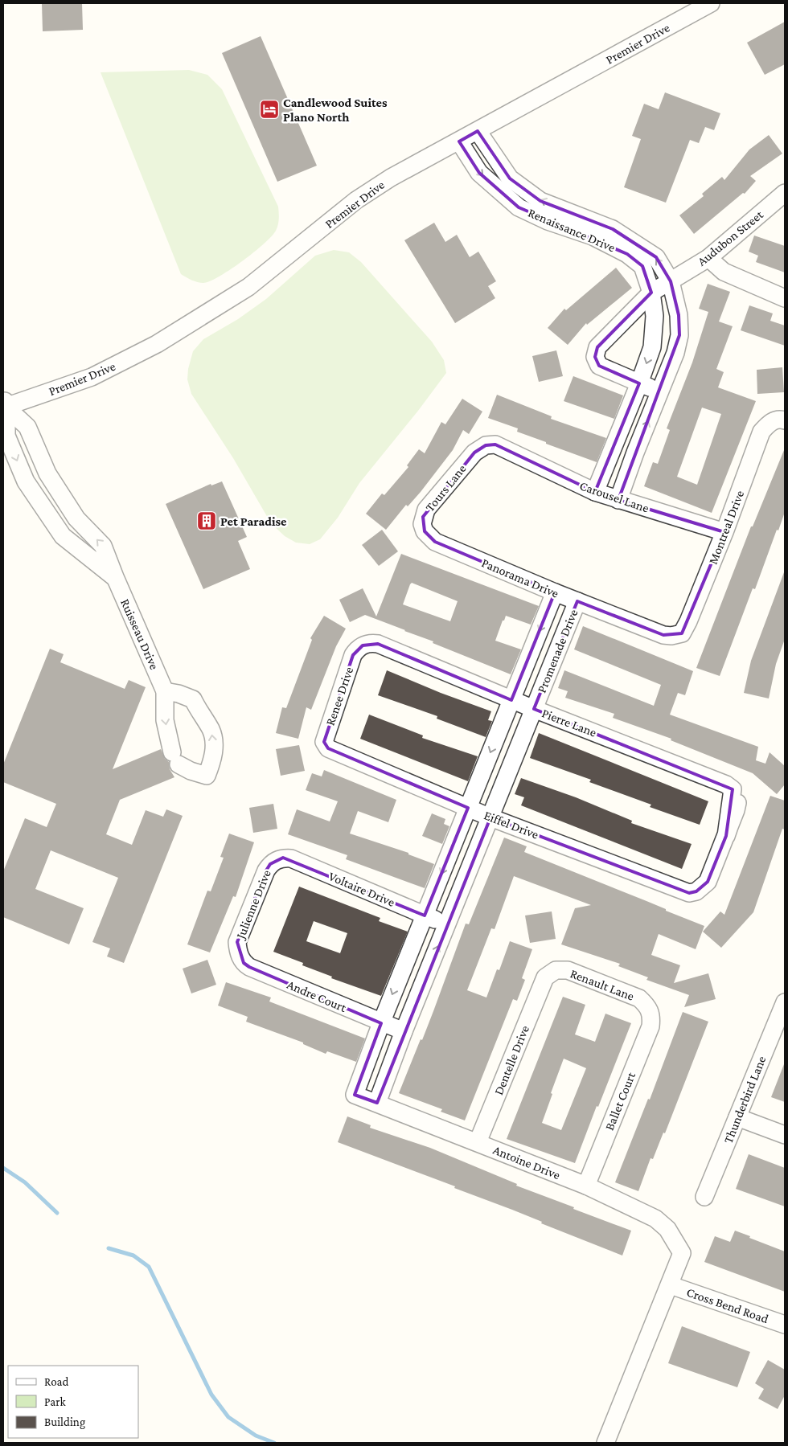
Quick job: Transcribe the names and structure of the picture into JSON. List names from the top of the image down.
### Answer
{
  "streets": {
    "street": [
      "Premier Drive",
      "Renaissance Drive",
      "Audubon Street",
      "Tours Lane",
      "Carousel Lane",
      "Montreal Drive",
      "Panorama Drive",
      "Ruisseau Drive",
      "Promenade Drive",
      "Renee Drive",
      "Pierre Lane",
      "Eiffel Drive",
      "Voltaire Drive",
      "Julienne Drive",
      "Renault Lane",
      "Andre Court",
      "Dentelle Drive",
      "Thunderbird Lane",
      "Ballet Court",
      "Antoine Drive",
      "Cross Bend Road"
    ]
  },
  "crossings": [
    ["Premier Drive", "Renaissance Drive"],
    ["Premier Drive", "Ruisseau Drive"],
    ["Renaissance Drive", "Audubon Street"],
    ["Renaissance Drive", "Carousel Lane"],
    ["Tours Lane", "Carousel Lane"],
    ["Tours Lane", "Panorama Drive"],
    ["Carousel Lane", "Montreal Drive"],
    ["Montreal Drive", "Panorama Drive"],
    ["Panorama Drive", "Promenade Drive"],
    ["Promenade Drive", "Pierre Lane"],
    ["Promenade Drive", "Eiffel Drive"],
    ["Promenade Drive", "Voltaire Drive"],
    ["Promenade Drive", "Andre Court"],
    ["Promenade Drive", "Antoine Drive"],
    ["Renee Drive", "Pierre Lane"],
    ["Renee Drive", "Eiffel Drive"],
    ["Pierre Lane", "Eiffel Drive"],
    ["Voltaire Drive", "Julienne Drive"],
    ["Julienne Drive", "Andre Court"],
    ["Renault Lane", "Dentelle Drive"],
    ["Renault Lane", "Ballet Court"],
    ["Dentelle Drive", "Antoine Drive"],
    ["Ballet Court", "Antoine Drive"],
    ["Antoine Drive", "Cross Bend Road"]
  ],
  "places": {
    "hotel": ["Candlewood Suites Plano North"],
    "building": ["Pet Paradise"]
  },
  "legend": ["Road", "Park", "Building"]
}
